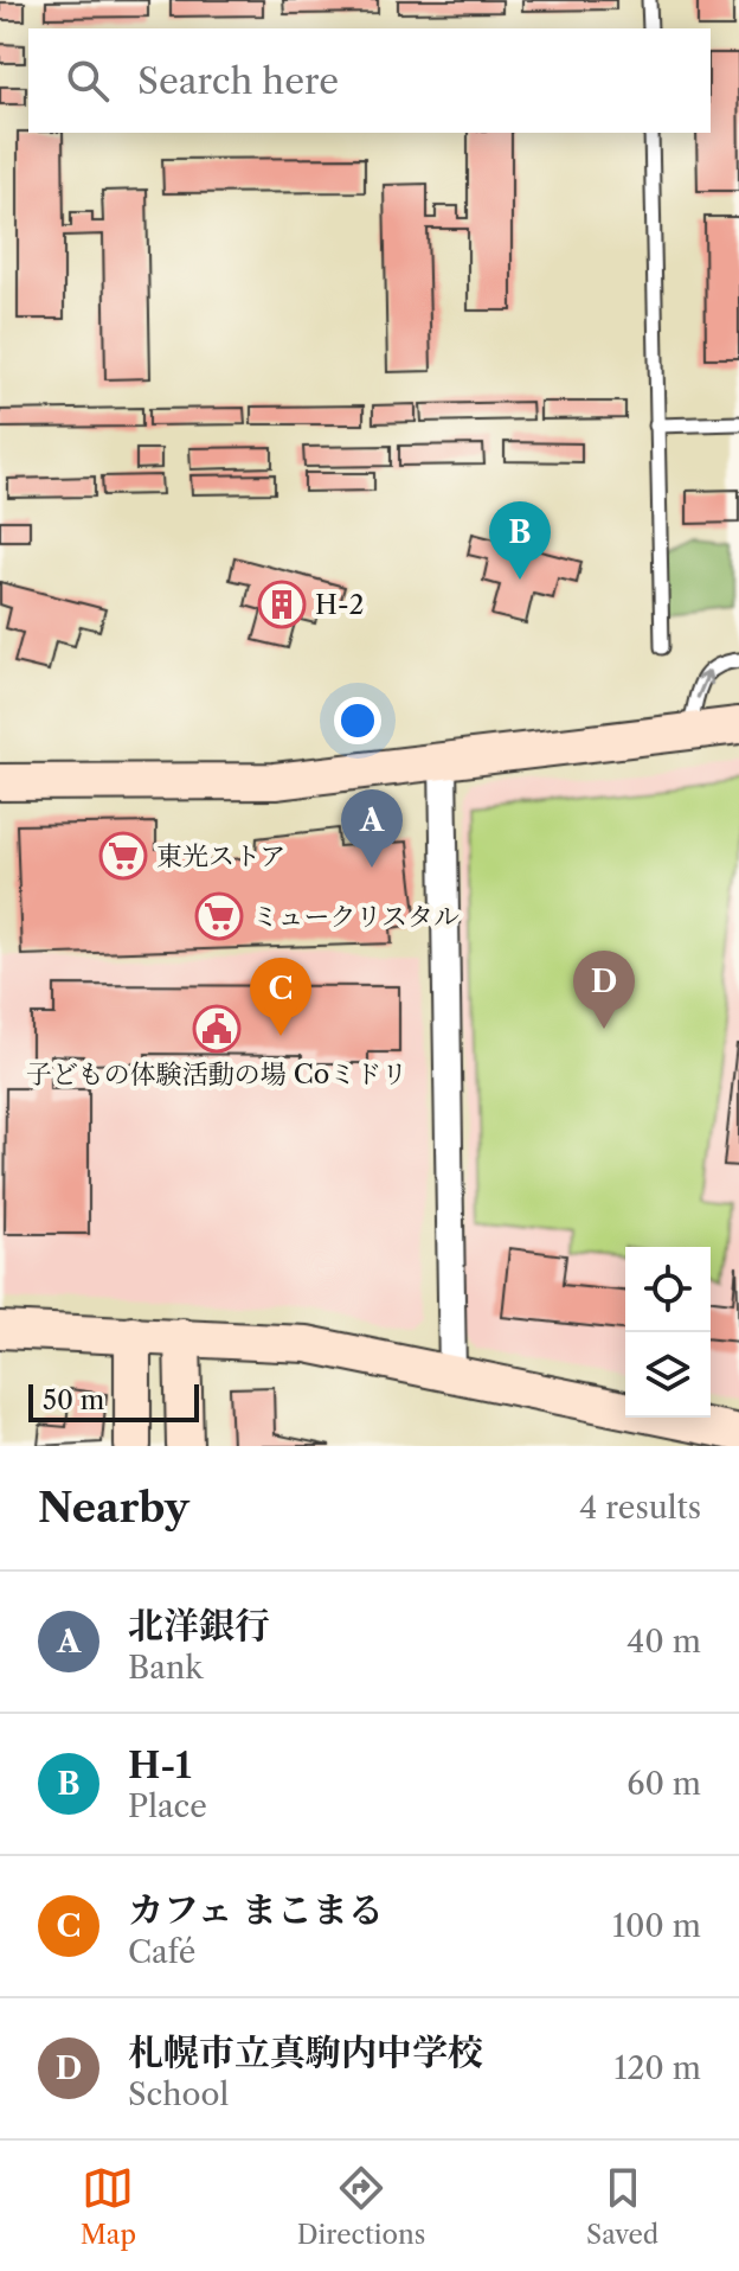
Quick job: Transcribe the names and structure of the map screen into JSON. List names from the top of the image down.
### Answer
{
  "places": {
    "building": ["H-2"],
    "supermarket": ["東光ストア", "ミュークリスタル"],
    "public building": ["子どもの体験活動の場 Coミドリ"]
  },
  "scale_bar": "50 m",
  "page": {
    "search": "Search here",
    "pins": [
      "B",
      "A",
      "D",
      "C"
    ],
    "scale": "50 m",
    "heading": ["Nearby", "4 results"],
    "list": [
      {
        "mark": "A",
        "name": "北洋銀行",
        "note": "Bank",
        "value": "40 m"
      },
      {
        "mark": "B",
        "name": "H-1",
        "note": "Place",
        "value": "60 m"
      },
      {
        "mark": "C",
        "name": "カフェ まこまる",
        "note": "Café",
        "value": "100 m"
      },
      {
        "mark": "D",
        "name": "札幌市立真駒内中学校",
        "note": "School",
        "value": "120 m"
      }
    ],
    "nav": ["Map", "Directions", "Saved"]
  }
}
